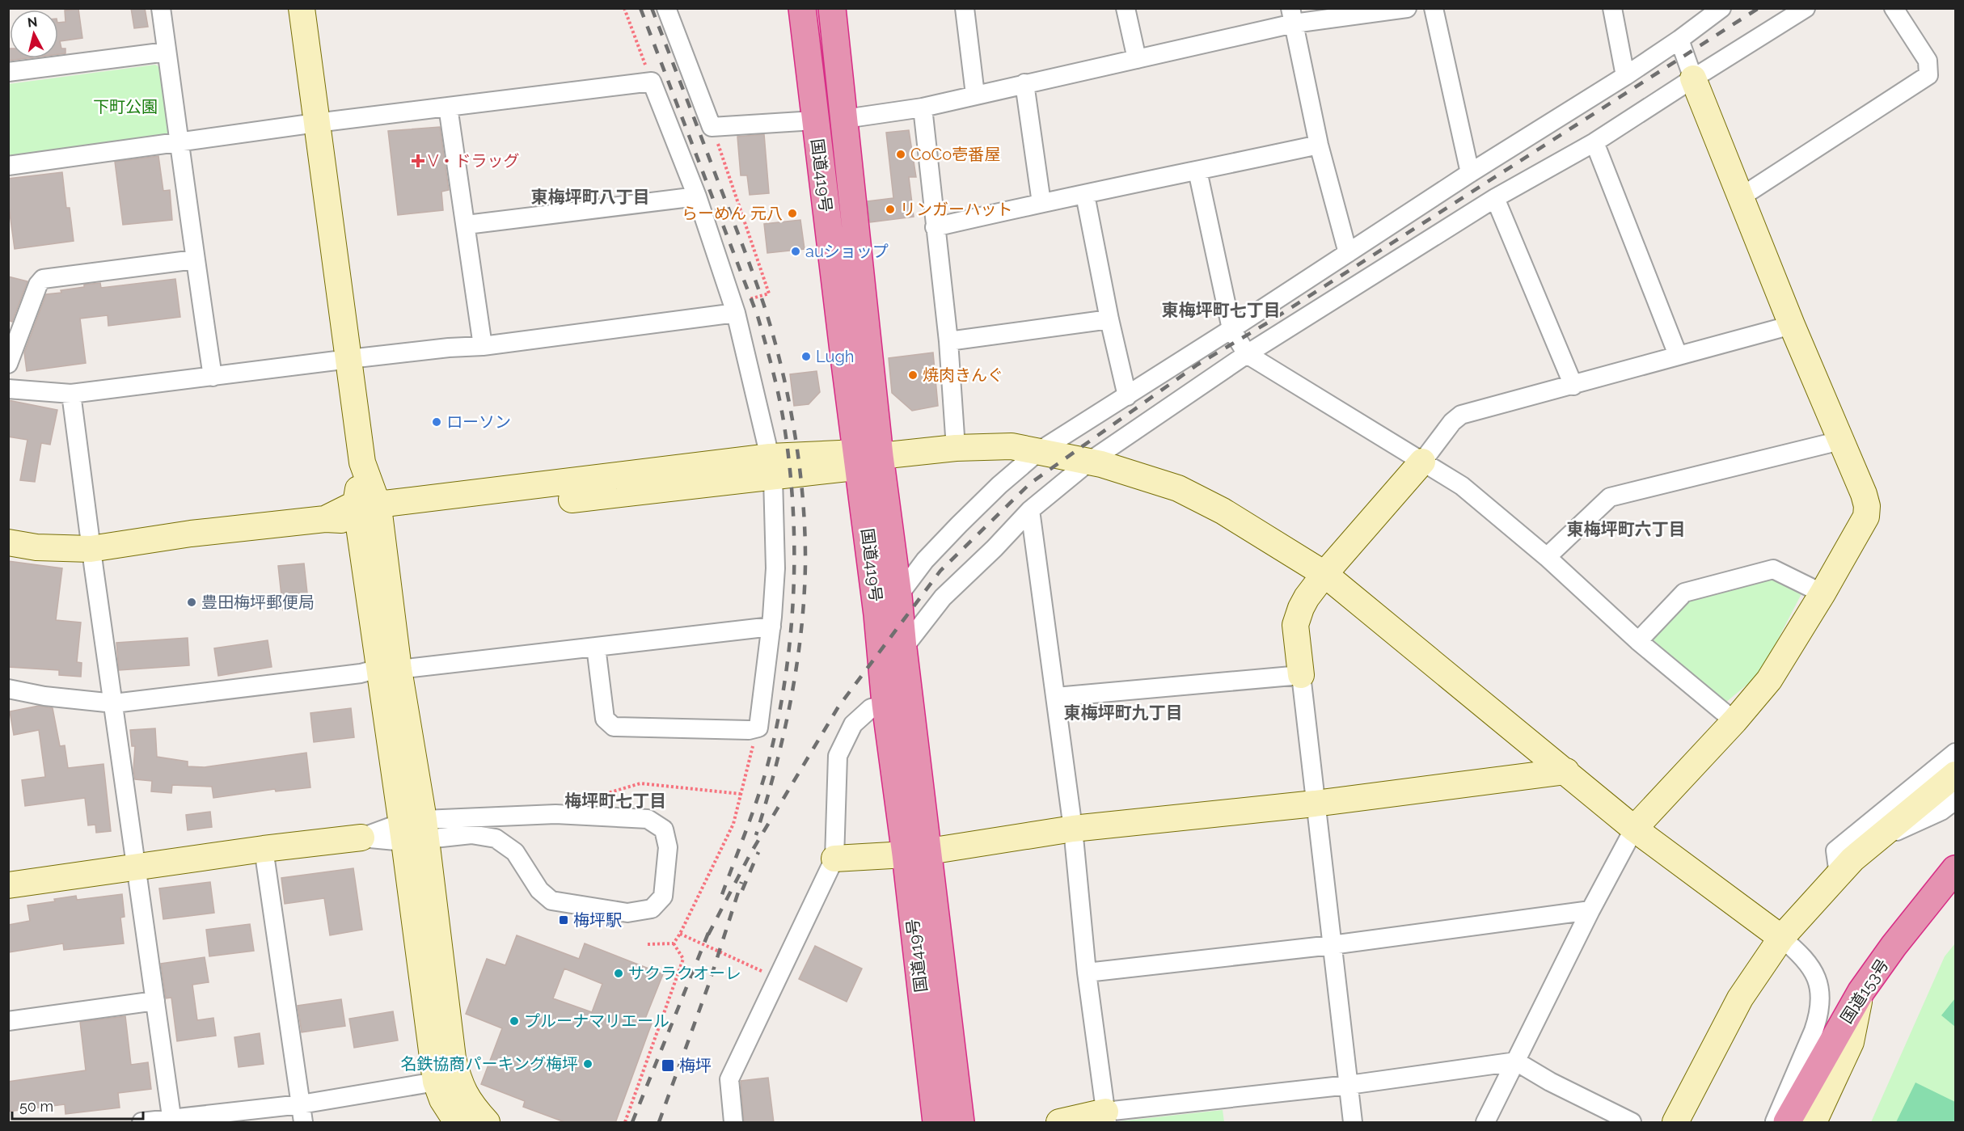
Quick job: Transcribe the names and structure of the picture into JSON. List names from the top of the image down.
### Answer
{
  "streets": {
    "highway": ["国道419号", "国道153号"]
  },
  "districts": [
    "東梅坪町八丁目",
    "東梅坪町七丁目",
    "東梅坪町六丁目",
    "東梅坪町九丁目",
    "梅坪町七丁目"
  ],
  "parks": ["下町公園"],
  "places": {
    "other": [
      "CoCo壱番屋",
      "リンガーハット",
      "らーめん 元八",
      "auショップ",
      "Lugh",
      "焼肉きんぐ",
      "ローソン",
      "豊田梅坪郵便局",
      "サクラクオーレ",
      "プルーナマリエール",
      "名鉄協商パーキング梅坪"
    ],
    "health": ["V・ドラッグ"],
    "transit": ["梅坪駅", "梅坪"]
  },
  "scale_bar": "50 m",
  "north": "top"
}
